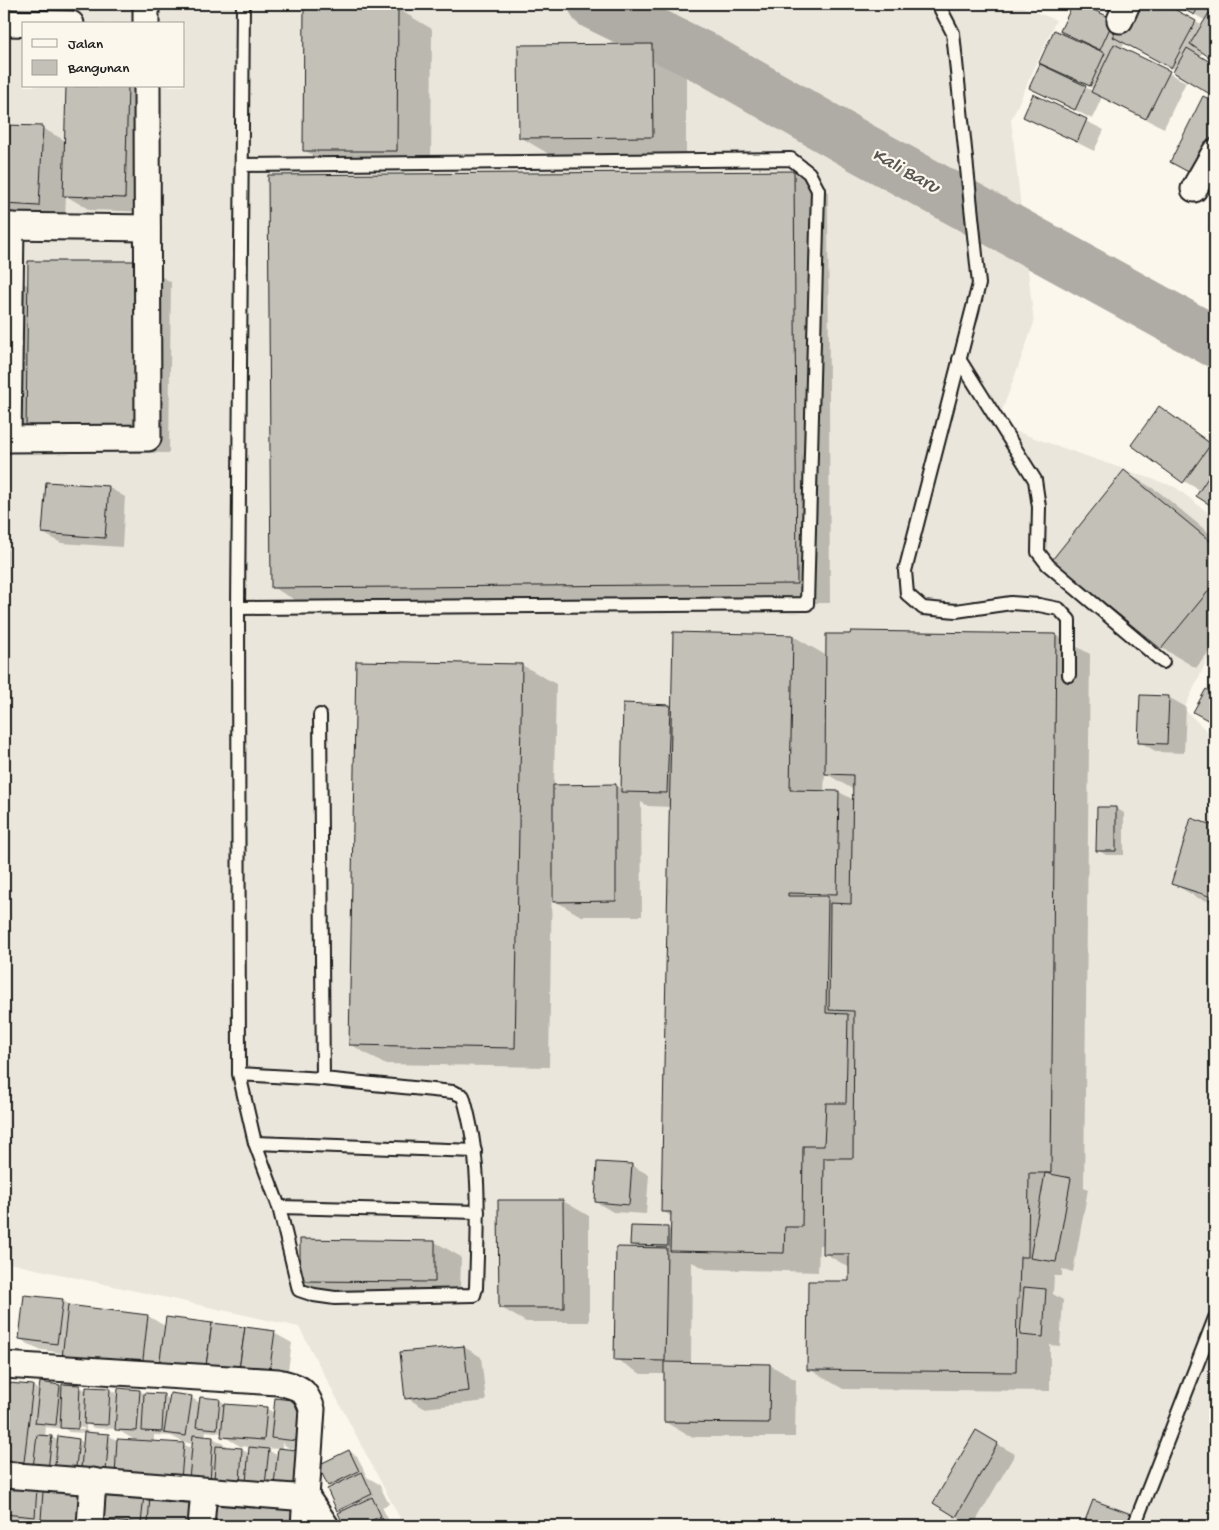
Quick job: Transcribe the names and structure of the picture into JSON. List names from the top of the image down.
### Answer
{
  "water": ["Kali Baru"],
  "legend": ["Jalan", "Bangunan"]
}
